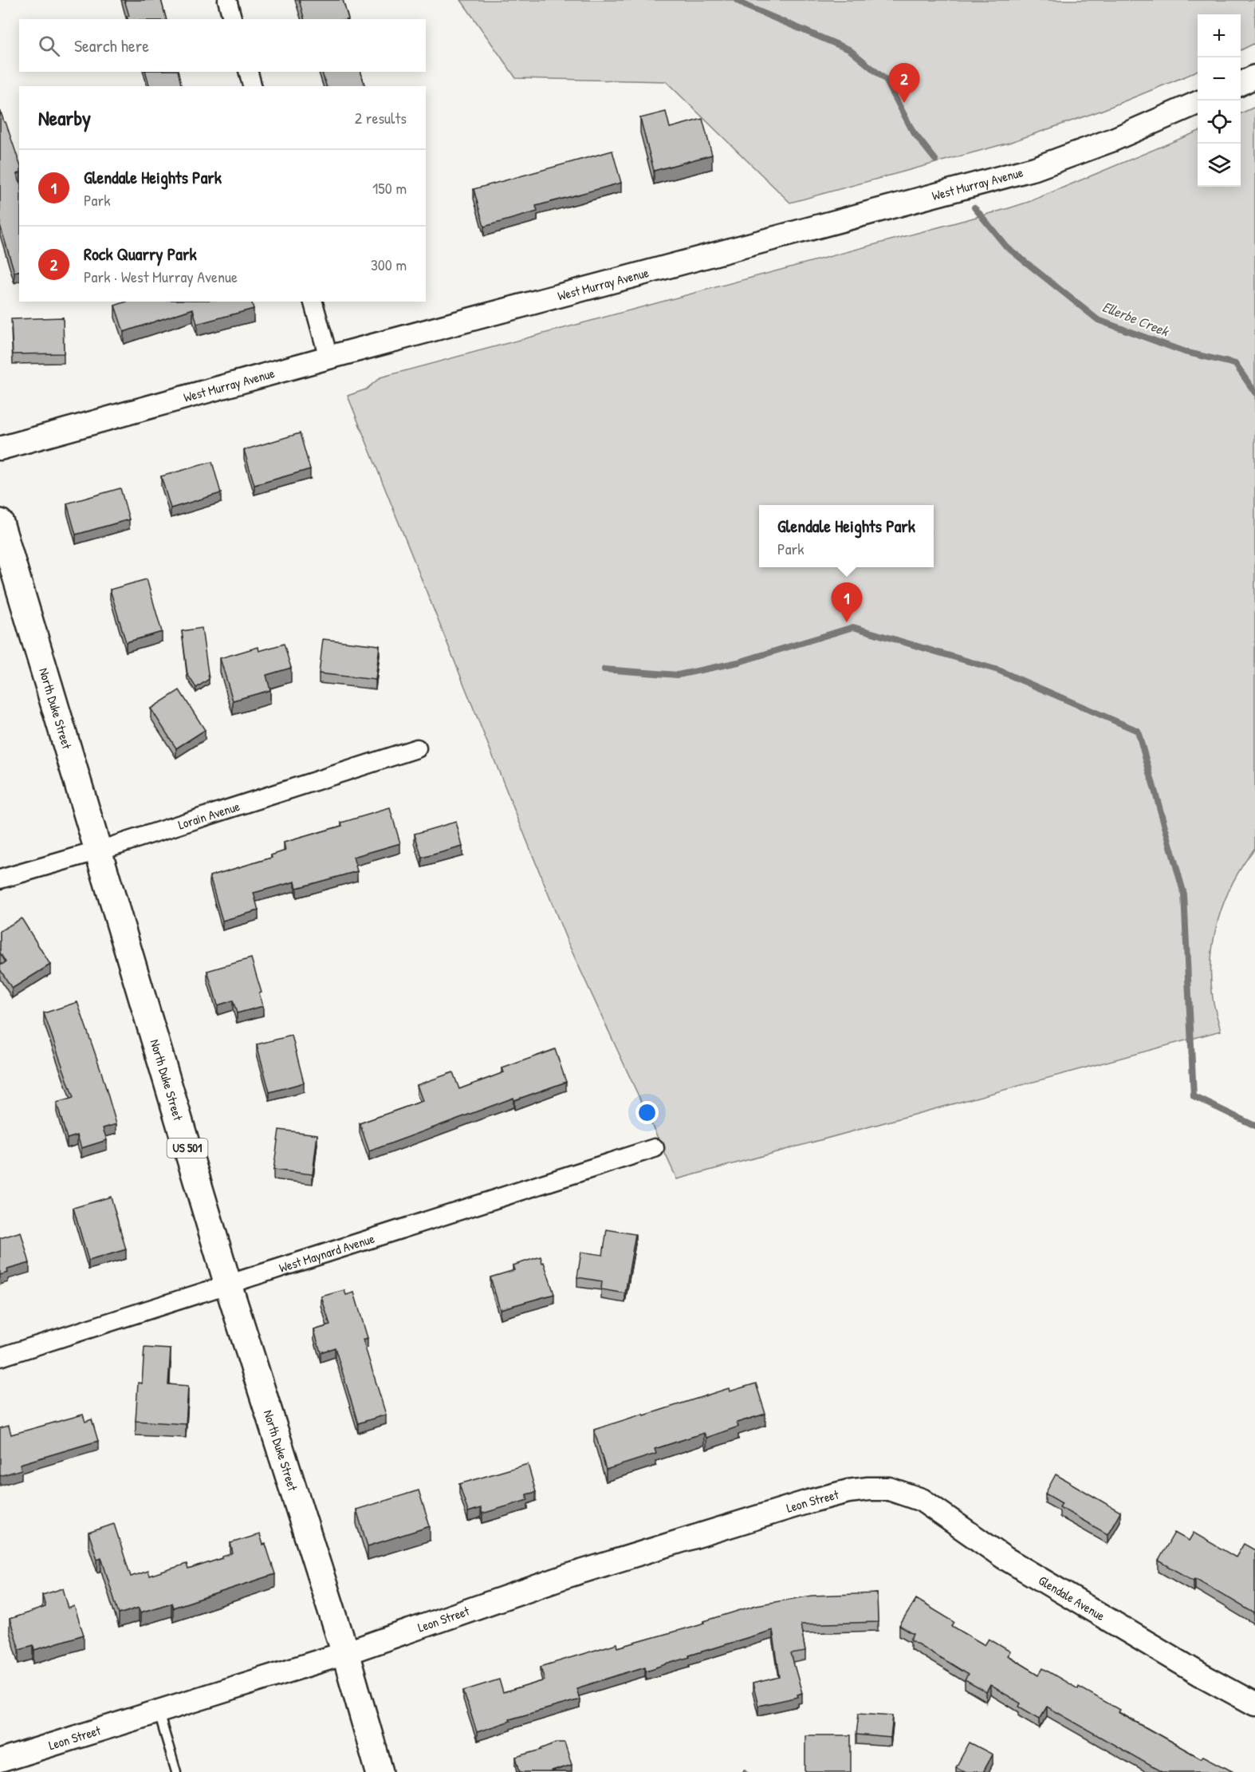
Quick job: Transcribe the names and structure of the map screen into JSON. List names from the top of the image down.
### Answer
{
  "streets": {
    "highway": ["North Duke Street", "US 501"],
    "street": [
      "West Murray Avenue",
      "Lorain Avenue",
      "West Maynard Avenue",
      "Leon Street",
      "Glendale Avenue"
    ]
  },
  "crossings": [
    ["North Duke Street", "Lorain Avenue"],
    ["North Duke Street", "West Maynard Avenue"],
    ["North Duke Street", "Leon Street"],
    ["Leon Street", "Glendale Avenue"]
  ],
  "water": ["Ellerbe Creek"],
  "page": {
    "map_buttons": ["+", "−"],
    "search": "Search here",
    "pins": ["2", "1"],
    "heading": ["Nearby", "2 results"],
    "list": [
      {
        "mark": "1",
        "name": "Glendale Heights Park",
        "note": "Park",
        "value": "150 m"
      },
      {
        "mark": "2",
        "name": "Rock Quarry Park",
        "note": "Park · West Murray Avenue",
        "value": "300 m"
      }
    ],
    "popup": ["Glendale Heights Park", "Park"]
  }
}
